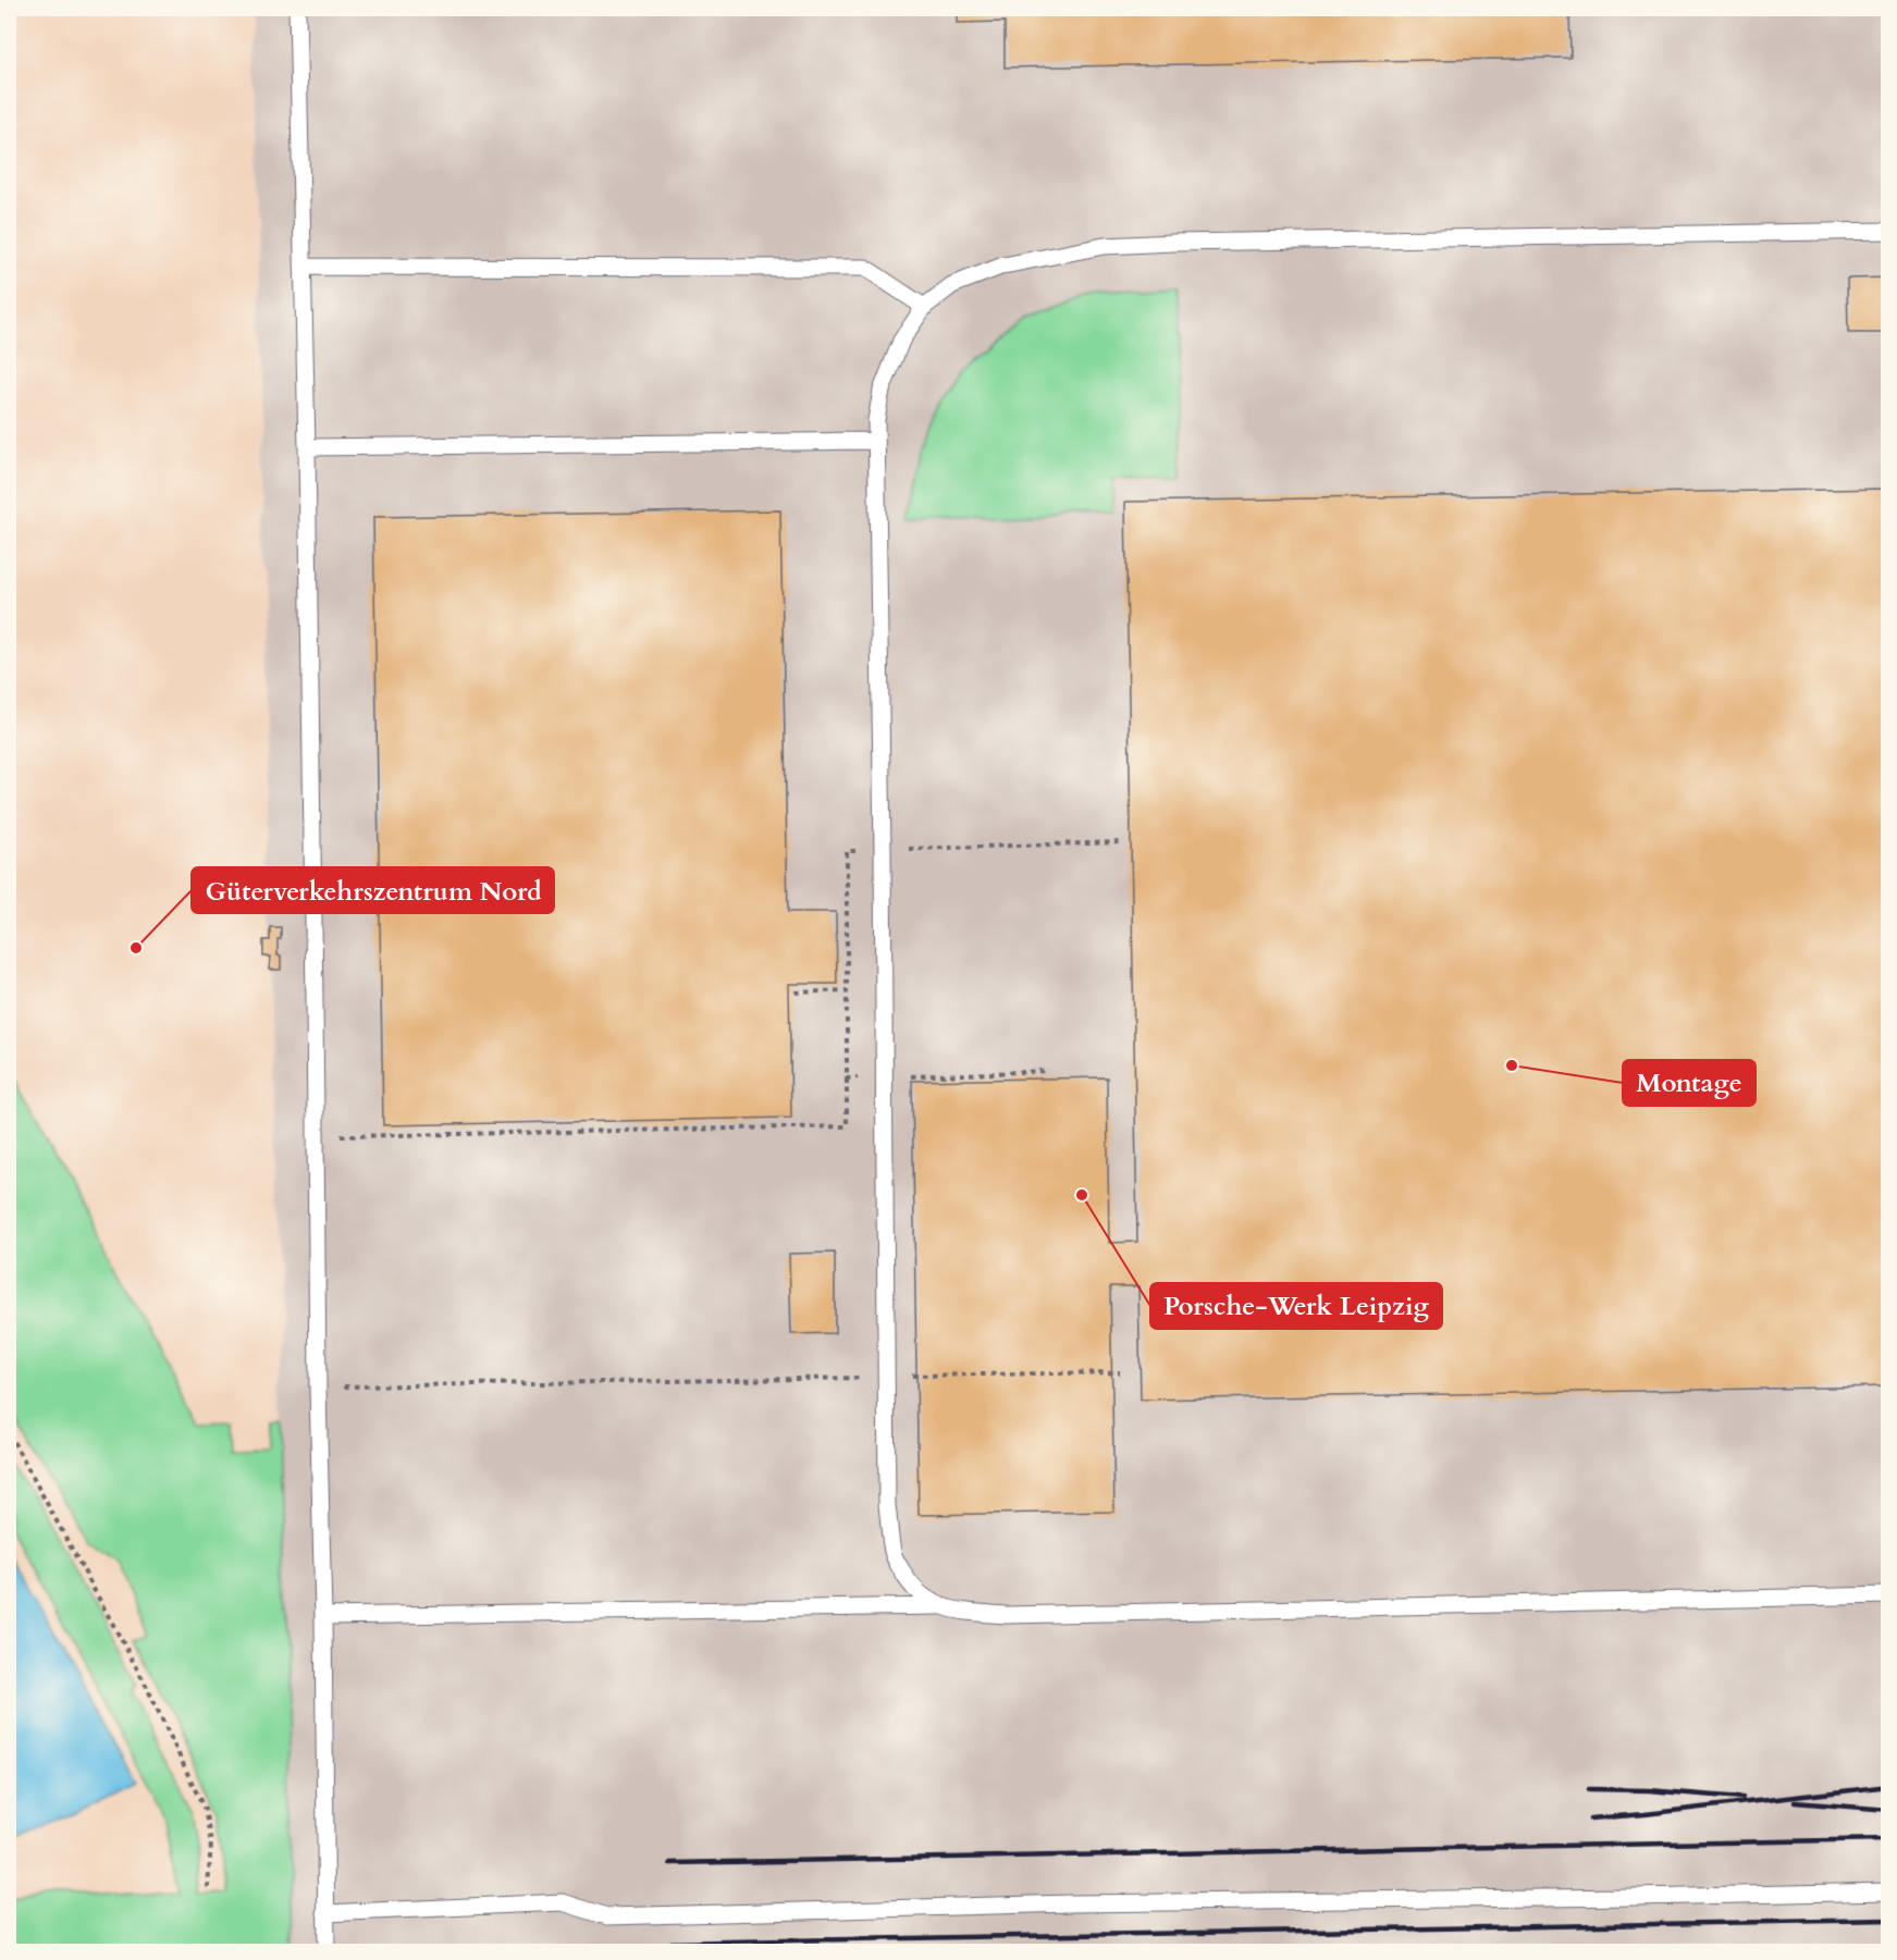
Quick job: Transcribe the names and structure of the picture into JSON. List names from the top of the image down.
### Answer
{
  "places": ["Güterverkehrszentrum Nord", "Montage", "Porsche-Werk Leipzig"]
}
